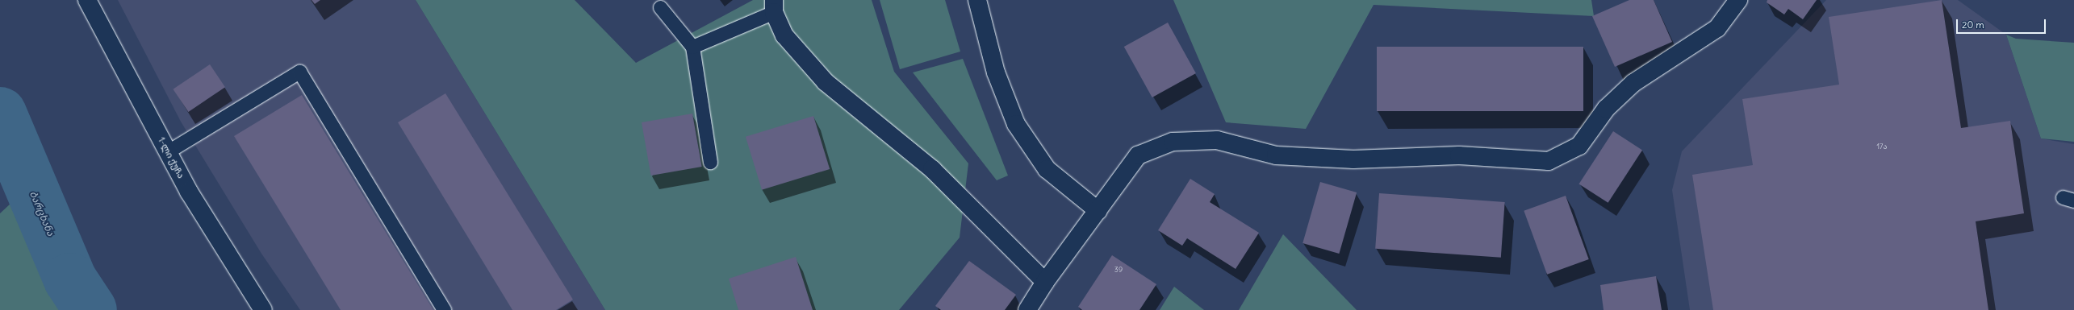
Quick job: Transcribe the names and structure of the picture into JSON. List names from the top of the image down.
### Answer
{
  "streets": {
    "street": ["1-ლი ქუჩა"]
  },
  "water": ["ბარცხანა"],
  "house_numbers": ["17ა", "39"],
  "scale_bar": "20 m"
}
